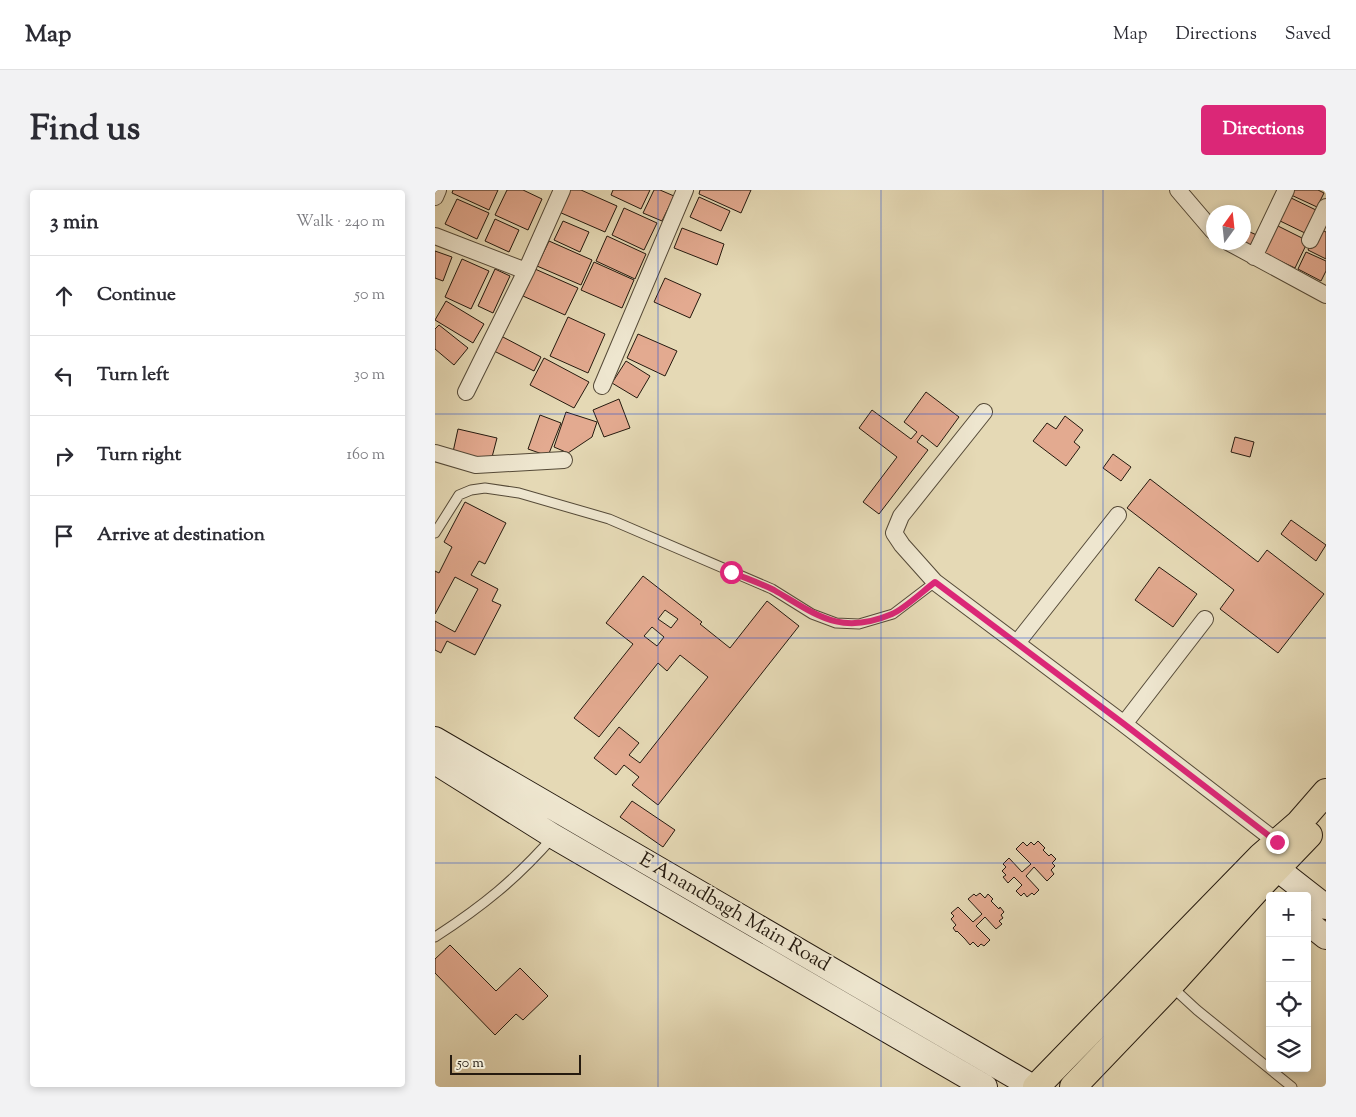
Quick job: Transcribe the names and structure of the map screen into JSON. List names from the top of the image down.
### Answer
{
  "streets": {
    "street": ["E Anandbagh Main Road"]
  },
  "scale_bar": "50 m",
  "north": "top",
  "page": {
    "header": "Map",
    "nav": ["Map", "Directions", "Saved"],
    "title": "Find us",
    "buttons": "Directions",
    "heading": ["3 min", "Walk · 240 m"],
    "list": [
      ["Continue", "50 m"],
      ["Turn left", "30 m"],
      ["Turn right", "160 m"],
      "Arrive at destination"
    ],
    "map_buttons": ["+", "−"],
    "scale": "50 m"
  }
}
